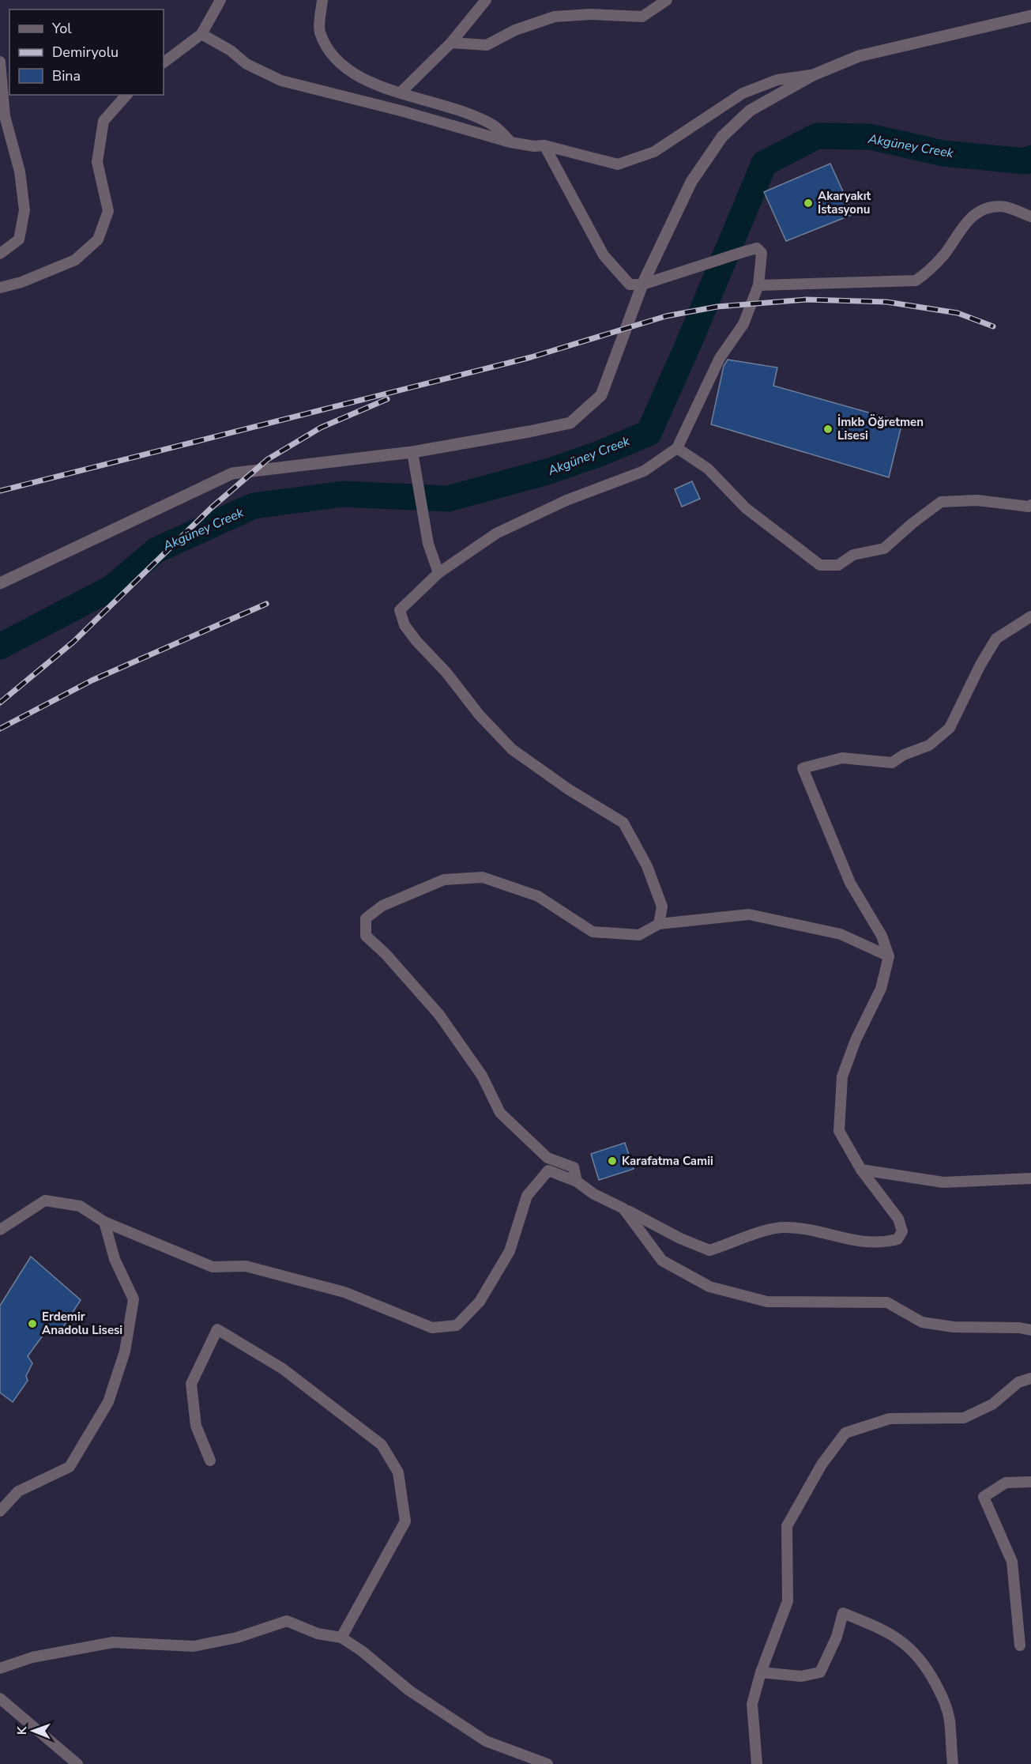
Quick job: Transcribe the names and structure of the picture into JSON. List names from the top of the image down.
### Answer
{
  "water": ["Akgüney Creek"],
  "places": [
    "Akaryakıt İstasyonu",
    "İmkb Öğretmen Lisesi",
    "Karafatma Camii",
    "Erdemir Anadolu Lisesi"
  ],
  "legend": ["Yol", "Demiryolu", "Bina"],
  "north": "left"
}
